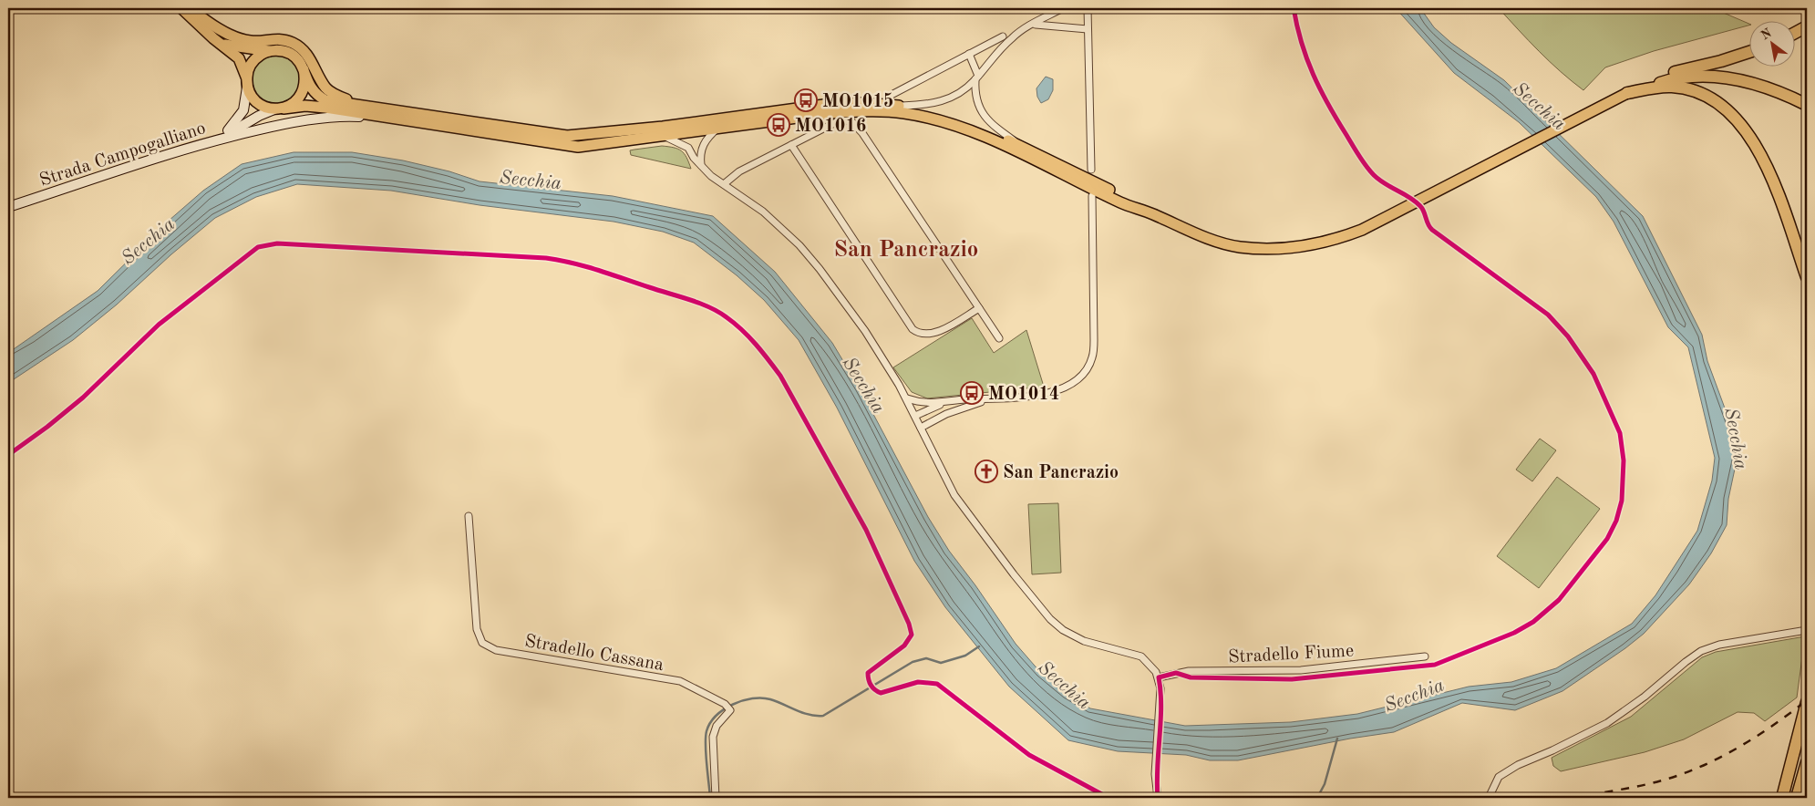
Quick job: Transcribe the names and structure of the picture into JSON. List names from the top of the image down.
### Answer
{
  "streets": {
    "main road": ["Strada Campogalliano"],
    "street": ["Stradello Cassana", "Stradello Fiume"]
  },
  "districts": ["San Pancrazio"],
  "water": ["Secchia"],
  "places": {
    "bus stop": ["MO1015", "MO1016", "MO1014"],
    "church": ["San Pancrazio"]
  },
  "north": "top left"
}
